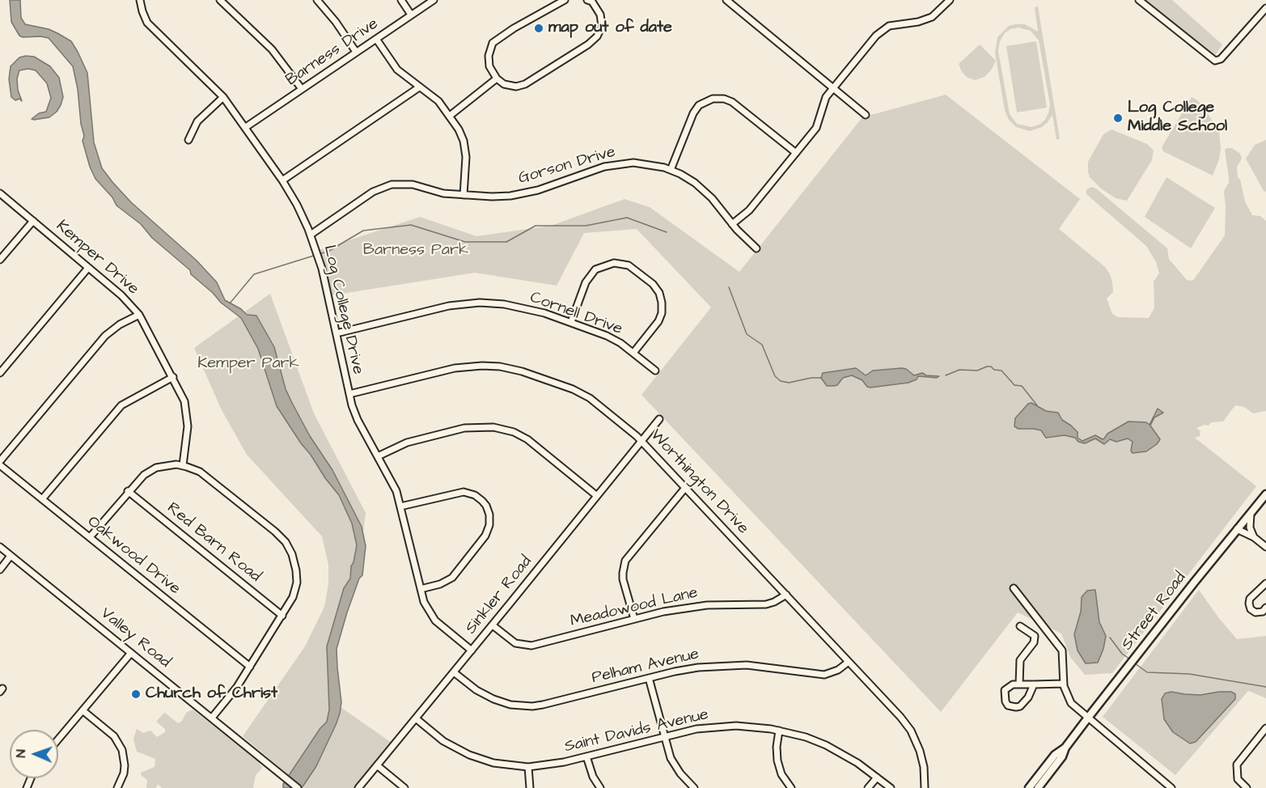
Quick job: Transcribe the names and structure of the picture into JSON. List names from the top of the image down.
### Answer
{
  "streets": {
    "main road": ["Street Road"],
    "street": [
      "Barness Drive",
      "Gorson Drive",
      "Kemper Drive",
      "Log College Drive",
      "Cornell Drive",
      "Worthington Drive",
      "Red Barn Road",
      "Oakwood Drive",
      "Sinkler Road",
      "Meadowood Lane",
      "Valley Road",
      "Pelham Avenue",
      "Saint Davids Avenue"
    ]
  },
  "crossings": [
    ["Barness Drive", "Log College Drive"],
    ["Gorson Drive", "Log College Drive"],
    ["Log College Drive", "Cornell Drive"],
    ["Log College Drive", "Worthington Drive"],
    ["Log College Drive", "Sinkler Road"],
    ["Worthington Drive", "Sinkler Road"],
    ["Worthington Drive", "Meadowood Lane"],
    ["Worthington Drive", "Pelham Avenue"],
    ["Sinkler Road", "Meadowood Lane"],
    ["Sinkler Road", "Pelham Avenue"],
    ["Sinkler Road", "Saint Davids Avenue"]
  ],
  "parks": ["Barness Park", "Kemper Park"],
  "places": ["map out of date", "Log College Middle School", "Church of Christ"],
  "north": "left"
}
